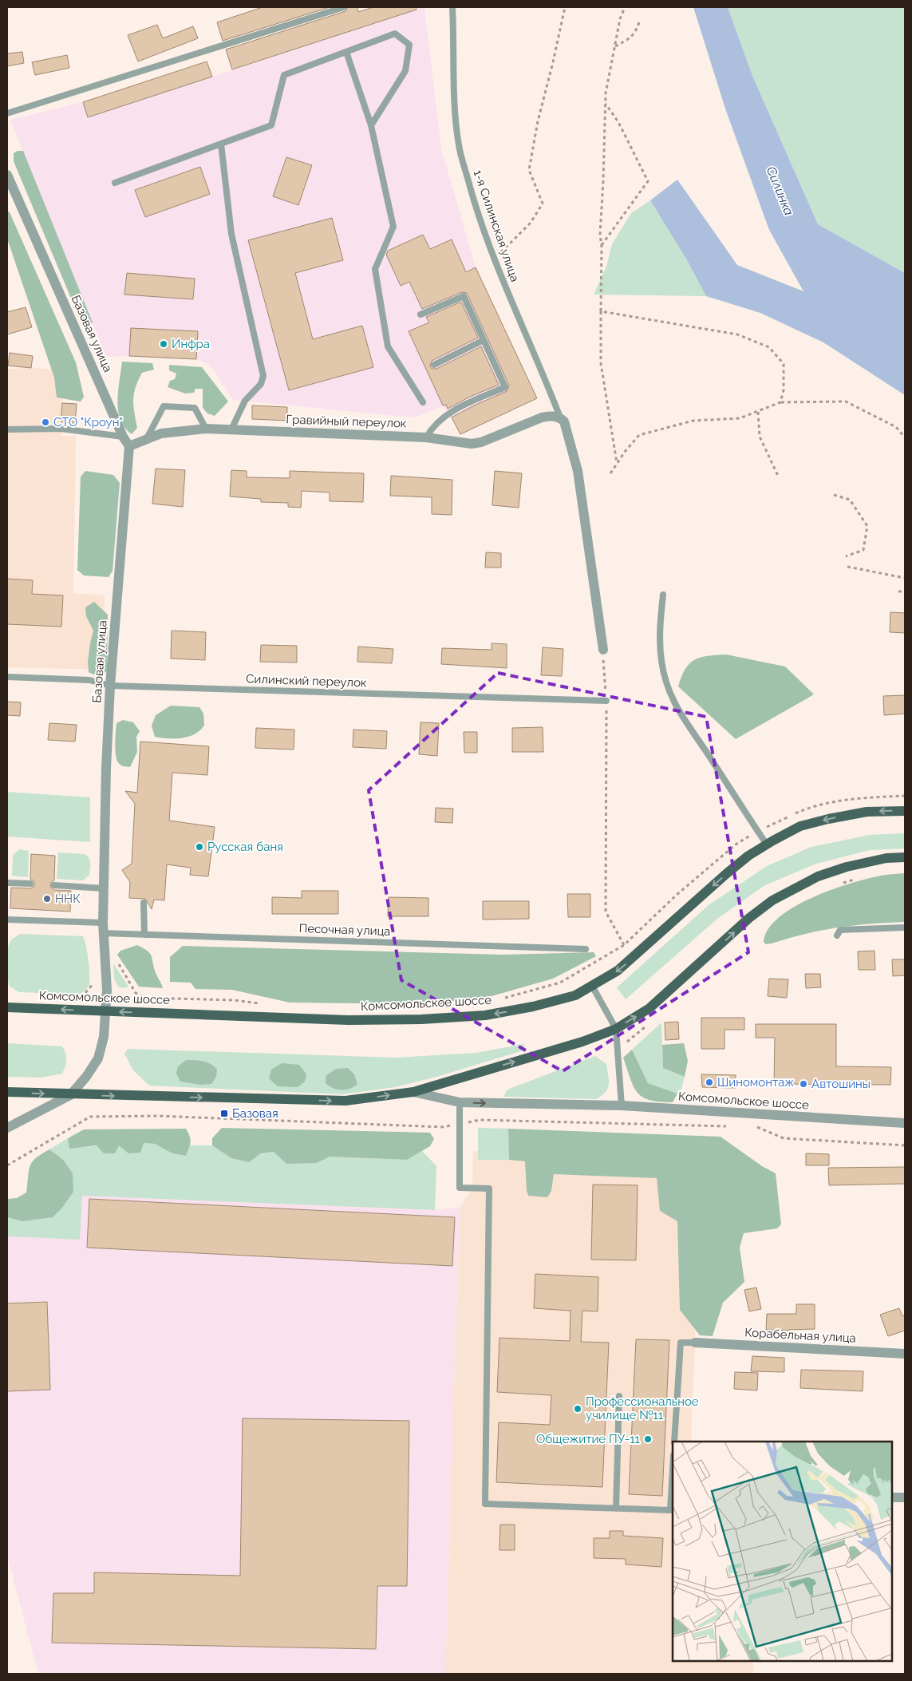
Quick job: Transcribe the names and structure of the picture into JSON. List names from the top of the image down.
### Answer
{
  "streets": {
    "main road": ["Комсомольское шоссе"],
    "street": ["Базовая улица", "Гравийный переулок", "Корабельная улица"],
    "lane": ["1-я Силинская улица", "Силинский переулок", "Песочная улица"]
  },
  "crossings": [
    ["1-я Силинская улица", "Гравийный переулок"],
    ["Базовая улица", "Гравийный переулок"],
    ["Базовая улица", "Силинский переулок"],
    ["Базовая улица", "Песочная улица"],
    ["Базовая улица", "Комсомольское шоссе"]
  ],
  "water": ["Силинка"],
  "places": {
    "other": [
      "Инфра",
      "СТО \"Кроун\"",
      "Русская баня",
      "ННК",
      "Шиномонтаж",
      "Автошины",
      "Профессиональное училище №11",
      "Общежитие ПУ-11"
    ],
    "transit": ["Базовая"]
  }
}
